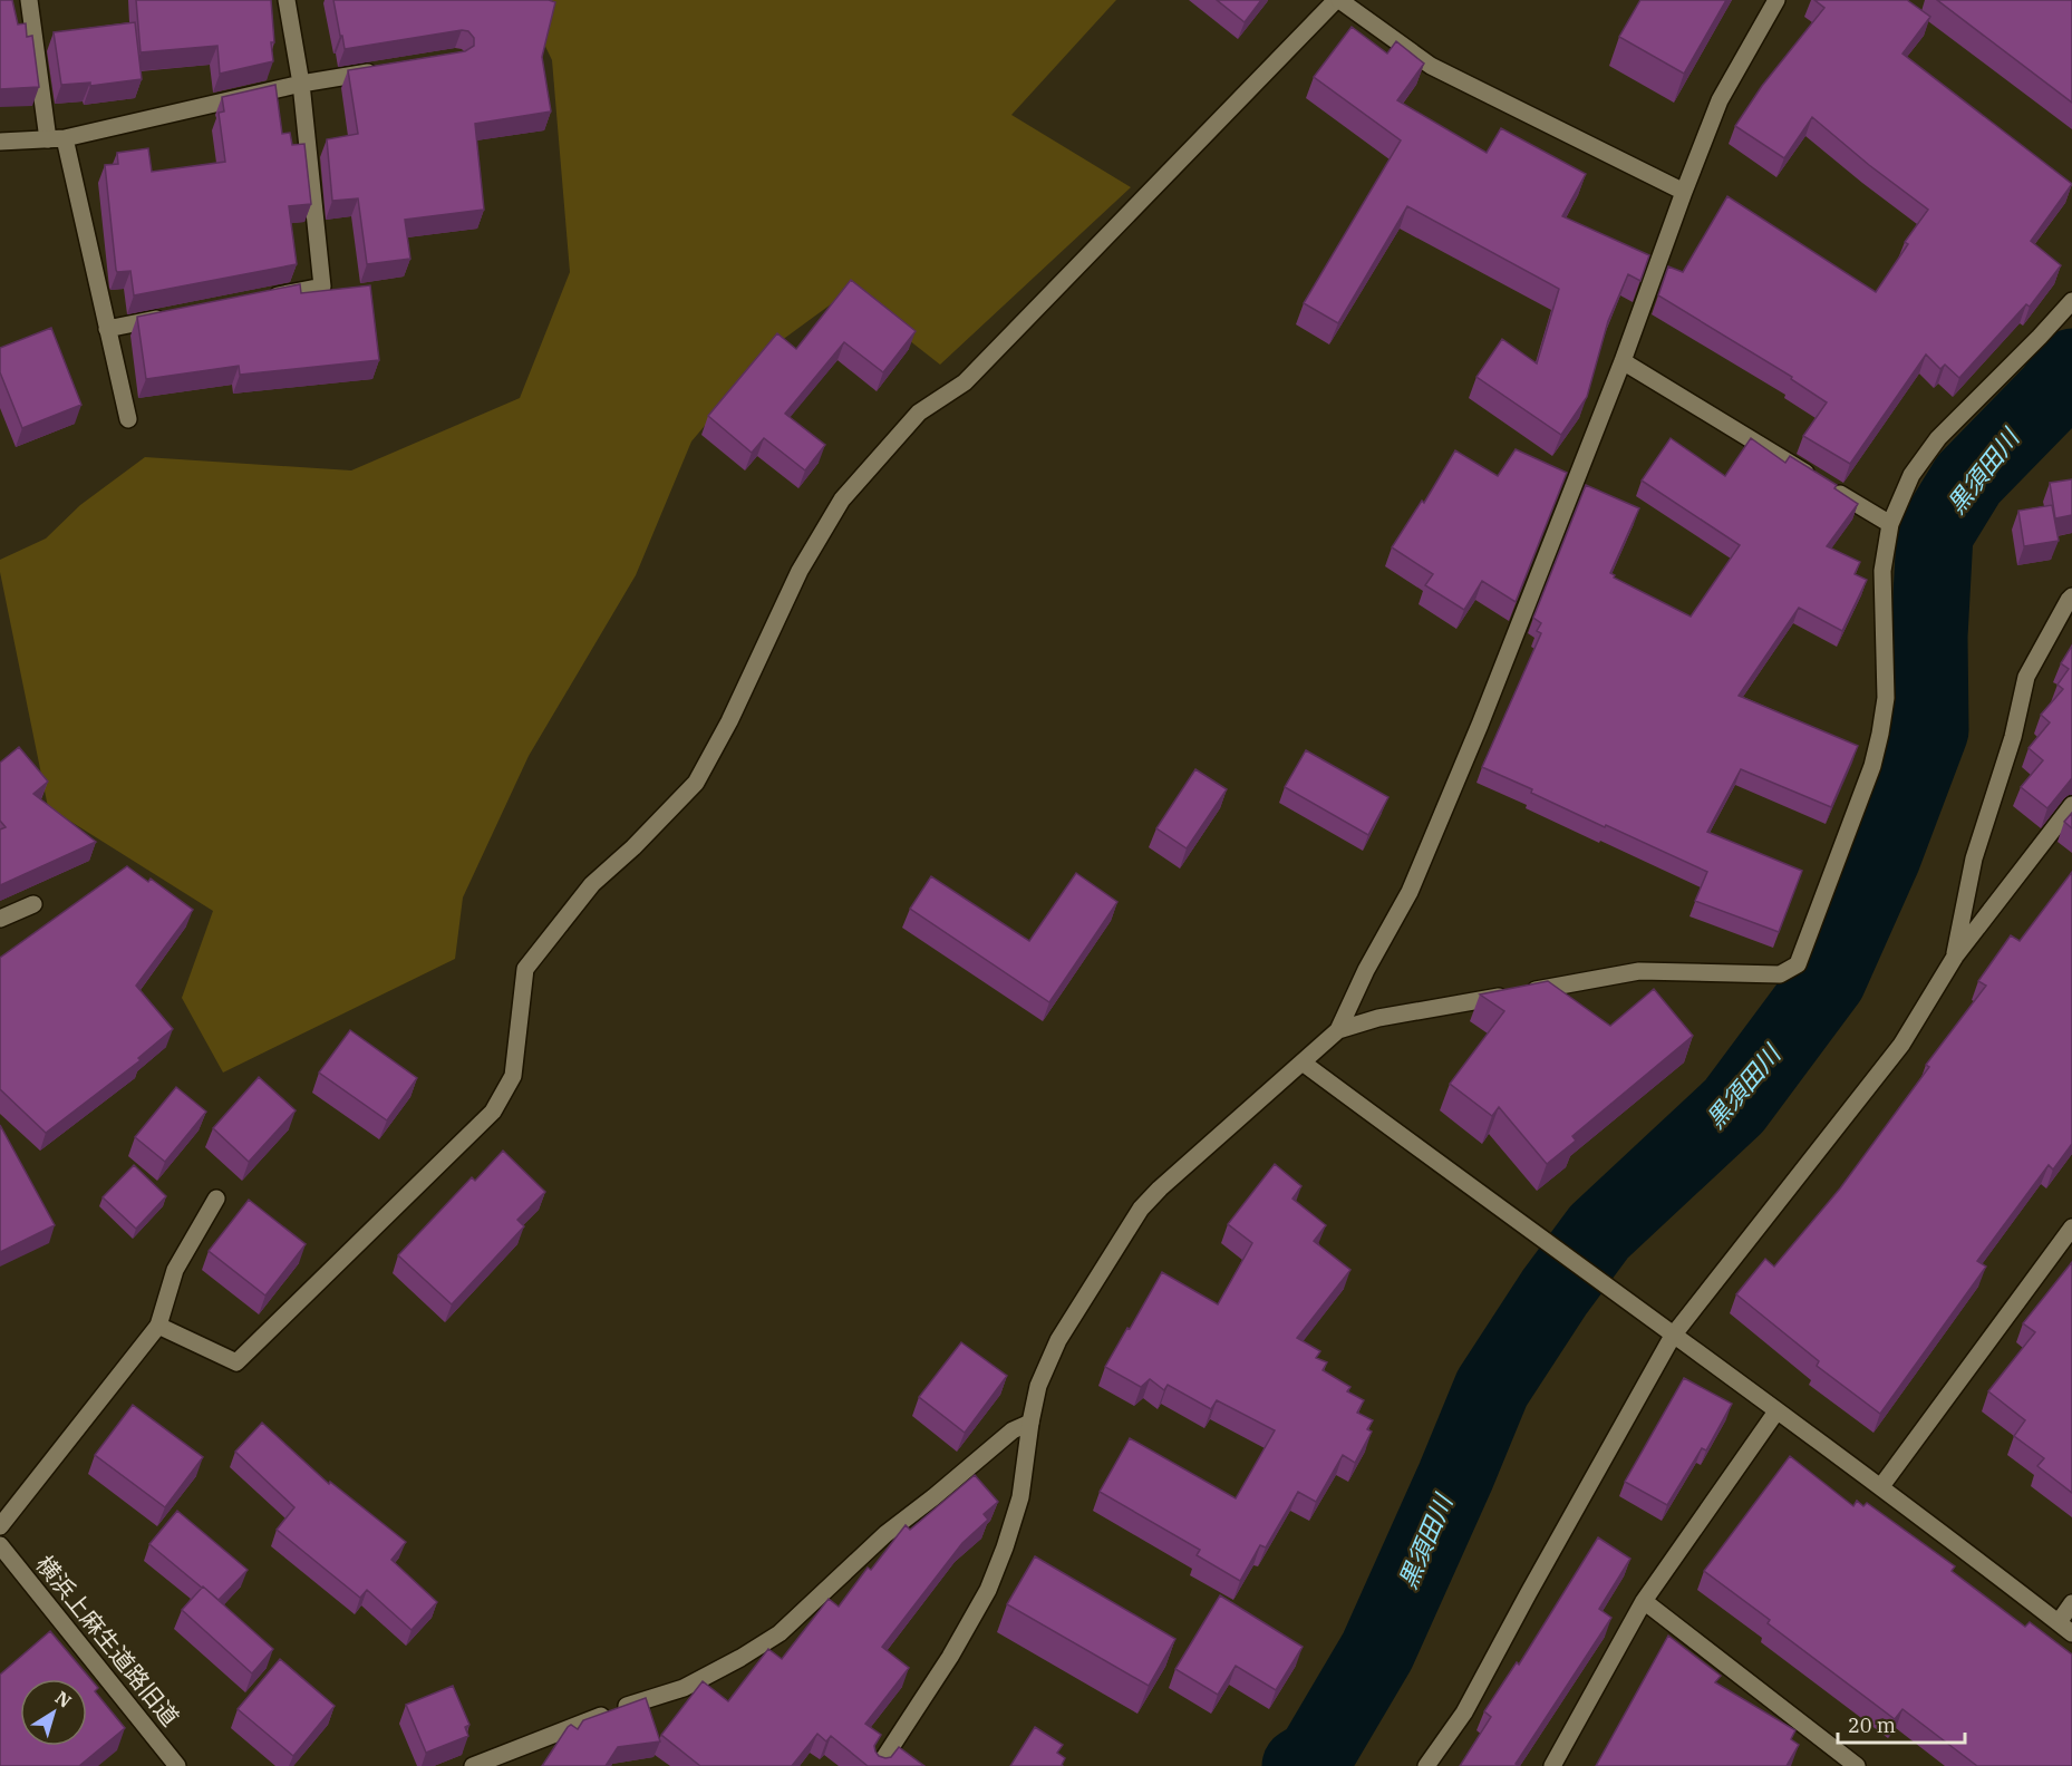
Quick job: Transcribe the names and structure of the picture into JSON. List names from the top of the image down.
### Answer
{
  "streets": {
    "street": ["横浜上麻生道路旧道"]
  },
  "water": ["黒須田川"],
  "scale_bar": "20 m",
  "north": "top right"
}
